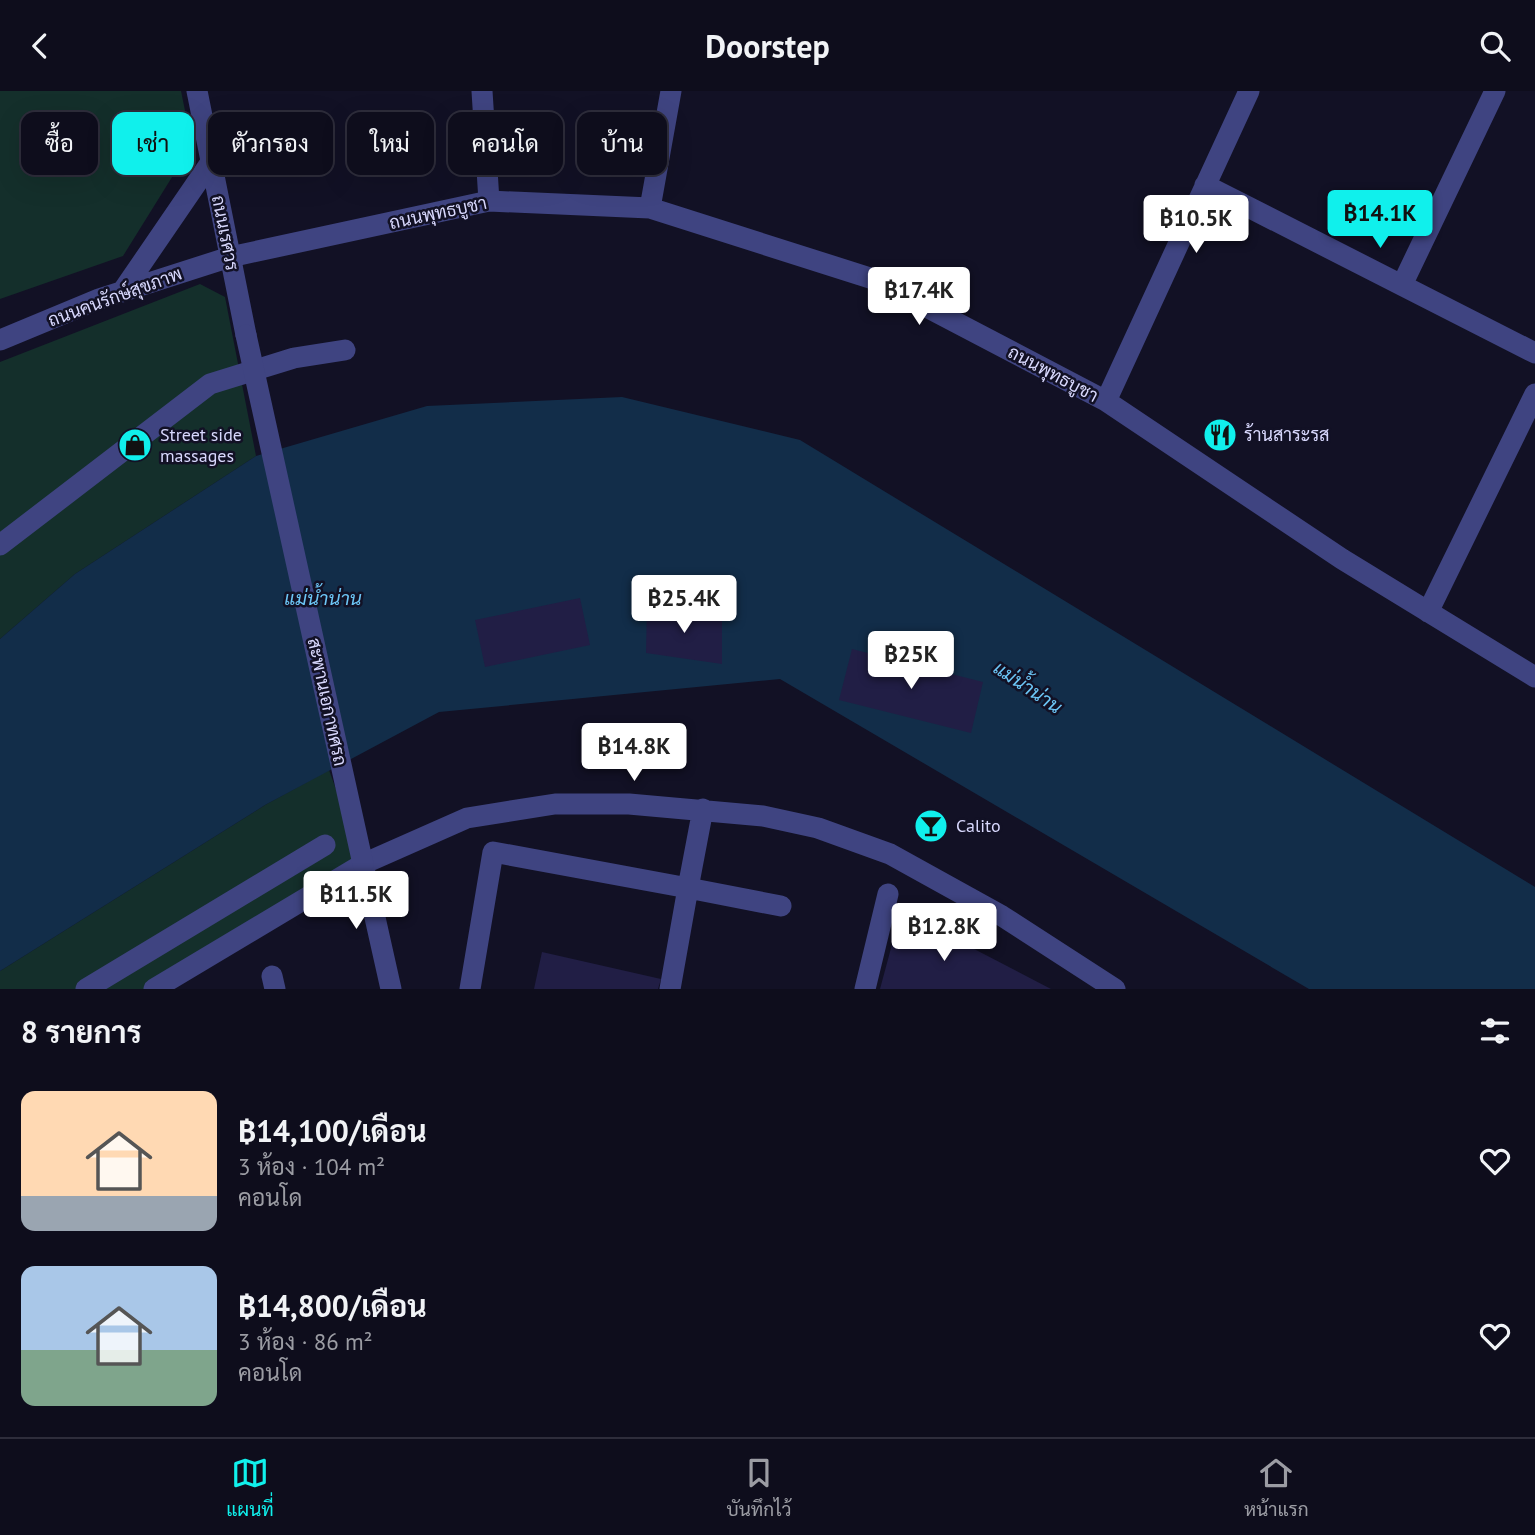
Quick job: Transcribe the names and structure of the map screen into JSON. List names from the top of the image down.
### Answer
{
  "streets": {
    "street": [
      "ถนนพุทธบูชา",
      "ถนนเรศวร",
      "ถนนคนรักษ์สุขภาพ",
      "สะพานเอกาทศรถ"
    ]
  },
  "crossings": [
    ["ถนนพุทธบูชา", "ถนนเรศวร"],
    ["ถนนพุทธบูชา", "ถนนคนรักษ์สุขภาพ"],
    ["ถนนเรศวร", "ถนนคนรักษ์สุขภาพ"],
    ["ถนนเรศวร", "สะพานเอกาทศรถ"]
  ],
  "water": ["แม่น้ำน่าน"],
  "places": {
    "restaurant": ["ร้านสาระรส"],
    "shop": ["Street side massages"],
    "bar": ["Calito"]
  },
  "page": {
    "header": "Doorstep",
    "chip": [
      "ซื้อ",
      "เช่า",
      "ตัวกรอง",
      "ใหม่",
      "คอนโด",
      "บ้าน"
    ],
    "price": [
      "฿14.1K",
      "฿10.5K",
      "฿17.4K",
      "฿25.4K",
      "฿25K",
      "฿14.8K",
      "฿11.5K",
      "฿12.8K"
    ],
    "heading": "8 รายการ",
    "list": [
      {
        "name": "฿14,100/เดือน",
        "note": "3 ห้อง · 104 m² · คอนโด"
      },
      {
        "name": "฿14,800/เดือน",
        "note": "3 ห้อง · 86 m² · คอนโด"
      }
    ],
    "tabs": ["แผนที่", "บันทึกไว้", "หน้าแรก"]
  }
}
